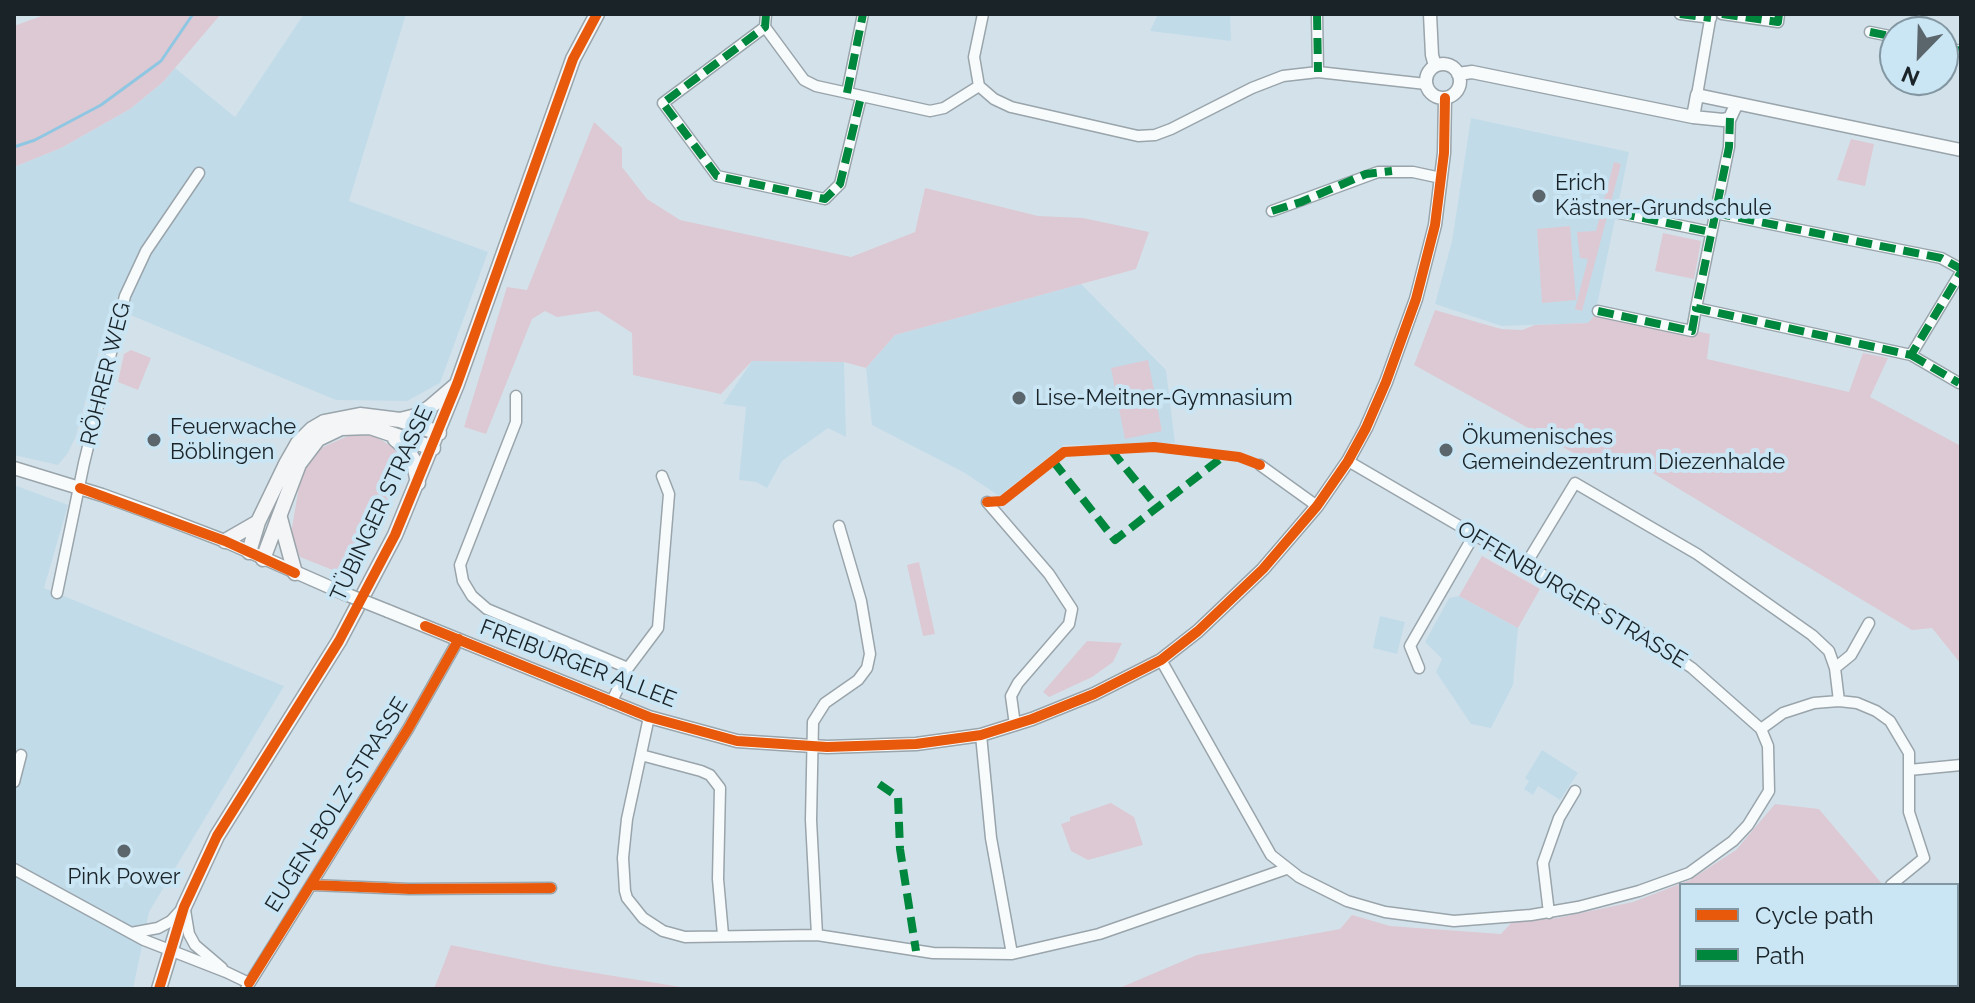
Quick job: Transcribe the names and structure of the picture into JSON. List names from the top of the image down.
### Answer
{
  "streets": {
    "main road": ["TÜBINGER STRASSE"],
    "street": [
      "RÖHRER WEG",
      "OFFENBURGER STRASSE",
      "FREIBURGER ALLEE",
      "EUGEN-BOLZ-STRASSE"
    ]
  },
  "crossings": [
    ["RÖHRER WEG", "FREIBURGER ALLEE"],
    ["OFFENBURGER STRASSE", "FREIBURGER ALLEE"],
    ["FREIBURGER ALLEE", "EUGEN-BOLZ-STRASSE"]
  ],
  "places": [
    "Erich Kästner-Grundschule",
    "Lise-Meitner-Gymnasium",
    "Feuerwache Böblingen",
    "Ökumenisches Gemeindezentrum Diezenhalde",
    "Pink Power"
  ],
  "legend": ["Cycle path", "Path"],
  "north": "bottom left"
}
